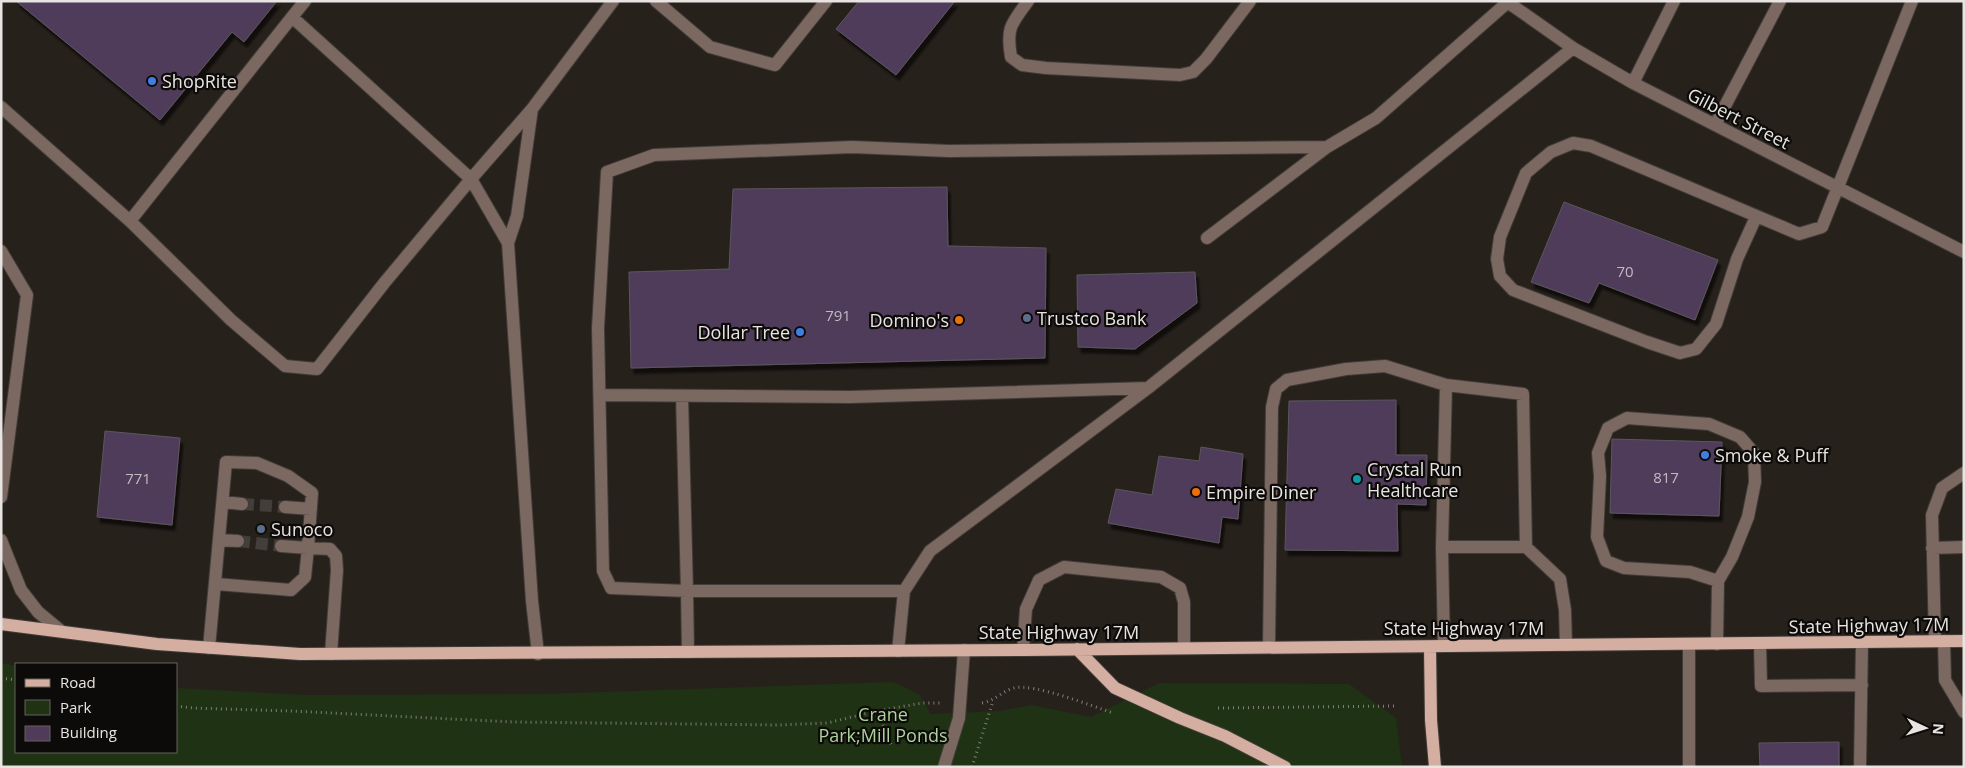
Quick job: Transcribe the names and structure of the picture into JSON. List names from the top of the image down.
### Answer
{
  "streets": {
    "main road": ["State Highway 17M"],
    "street": ["Gilbert Street"]
  },
  "parks": ["Crane Park;Mill Ponds"],
  "places": [
    "ShopRite",
    "Trustco Bank",
    "Domino's",
    "Dollar Tree",
    "Smoke & Puff",
    "Crystal Run Healthcare",
    "Empire Diner",
    "Sunoco"
  ],
  "house_numbers": [
    "70",
    "791",
    "817",
    "771"
  ],
  "legend": ["Road", "Park", "Building"],
  "north": "right"
}
